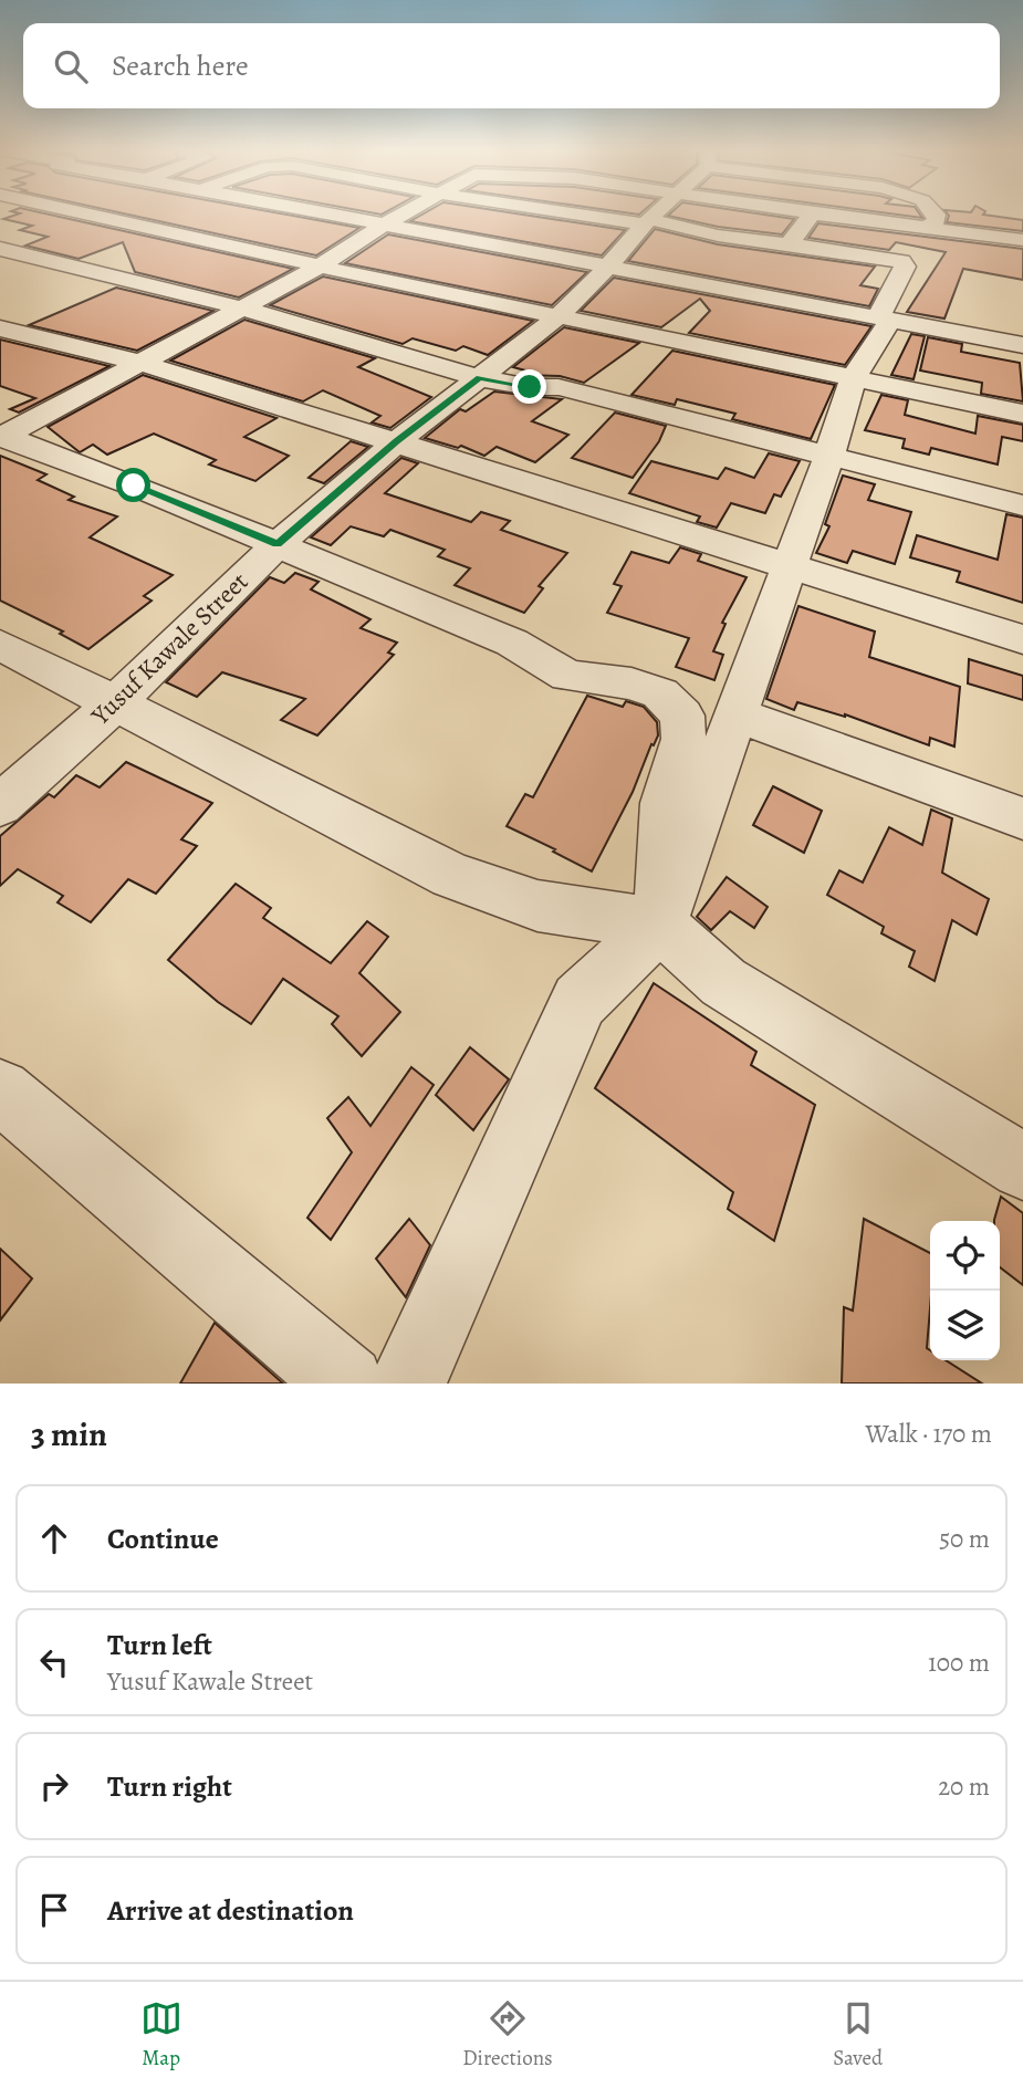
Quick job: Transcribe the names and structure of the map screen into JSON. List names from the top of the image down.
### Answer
{
  "streets": {
    "street": ["Yusuf Kawale Street"]
  },
  "page": {
    "search": "Search here",
    "heading": ["3 min", "Walk · 170 m"],
    "list": [
      ["Continue", "50 m"],
      ["Turn left", "Yusuf Kawale Street", "100 m"],
      ["Turn right", "20 m"],
      "Arrive at destination"
    ],
    "nav": ["Map", "Directions", "Saved"]
  }
}
